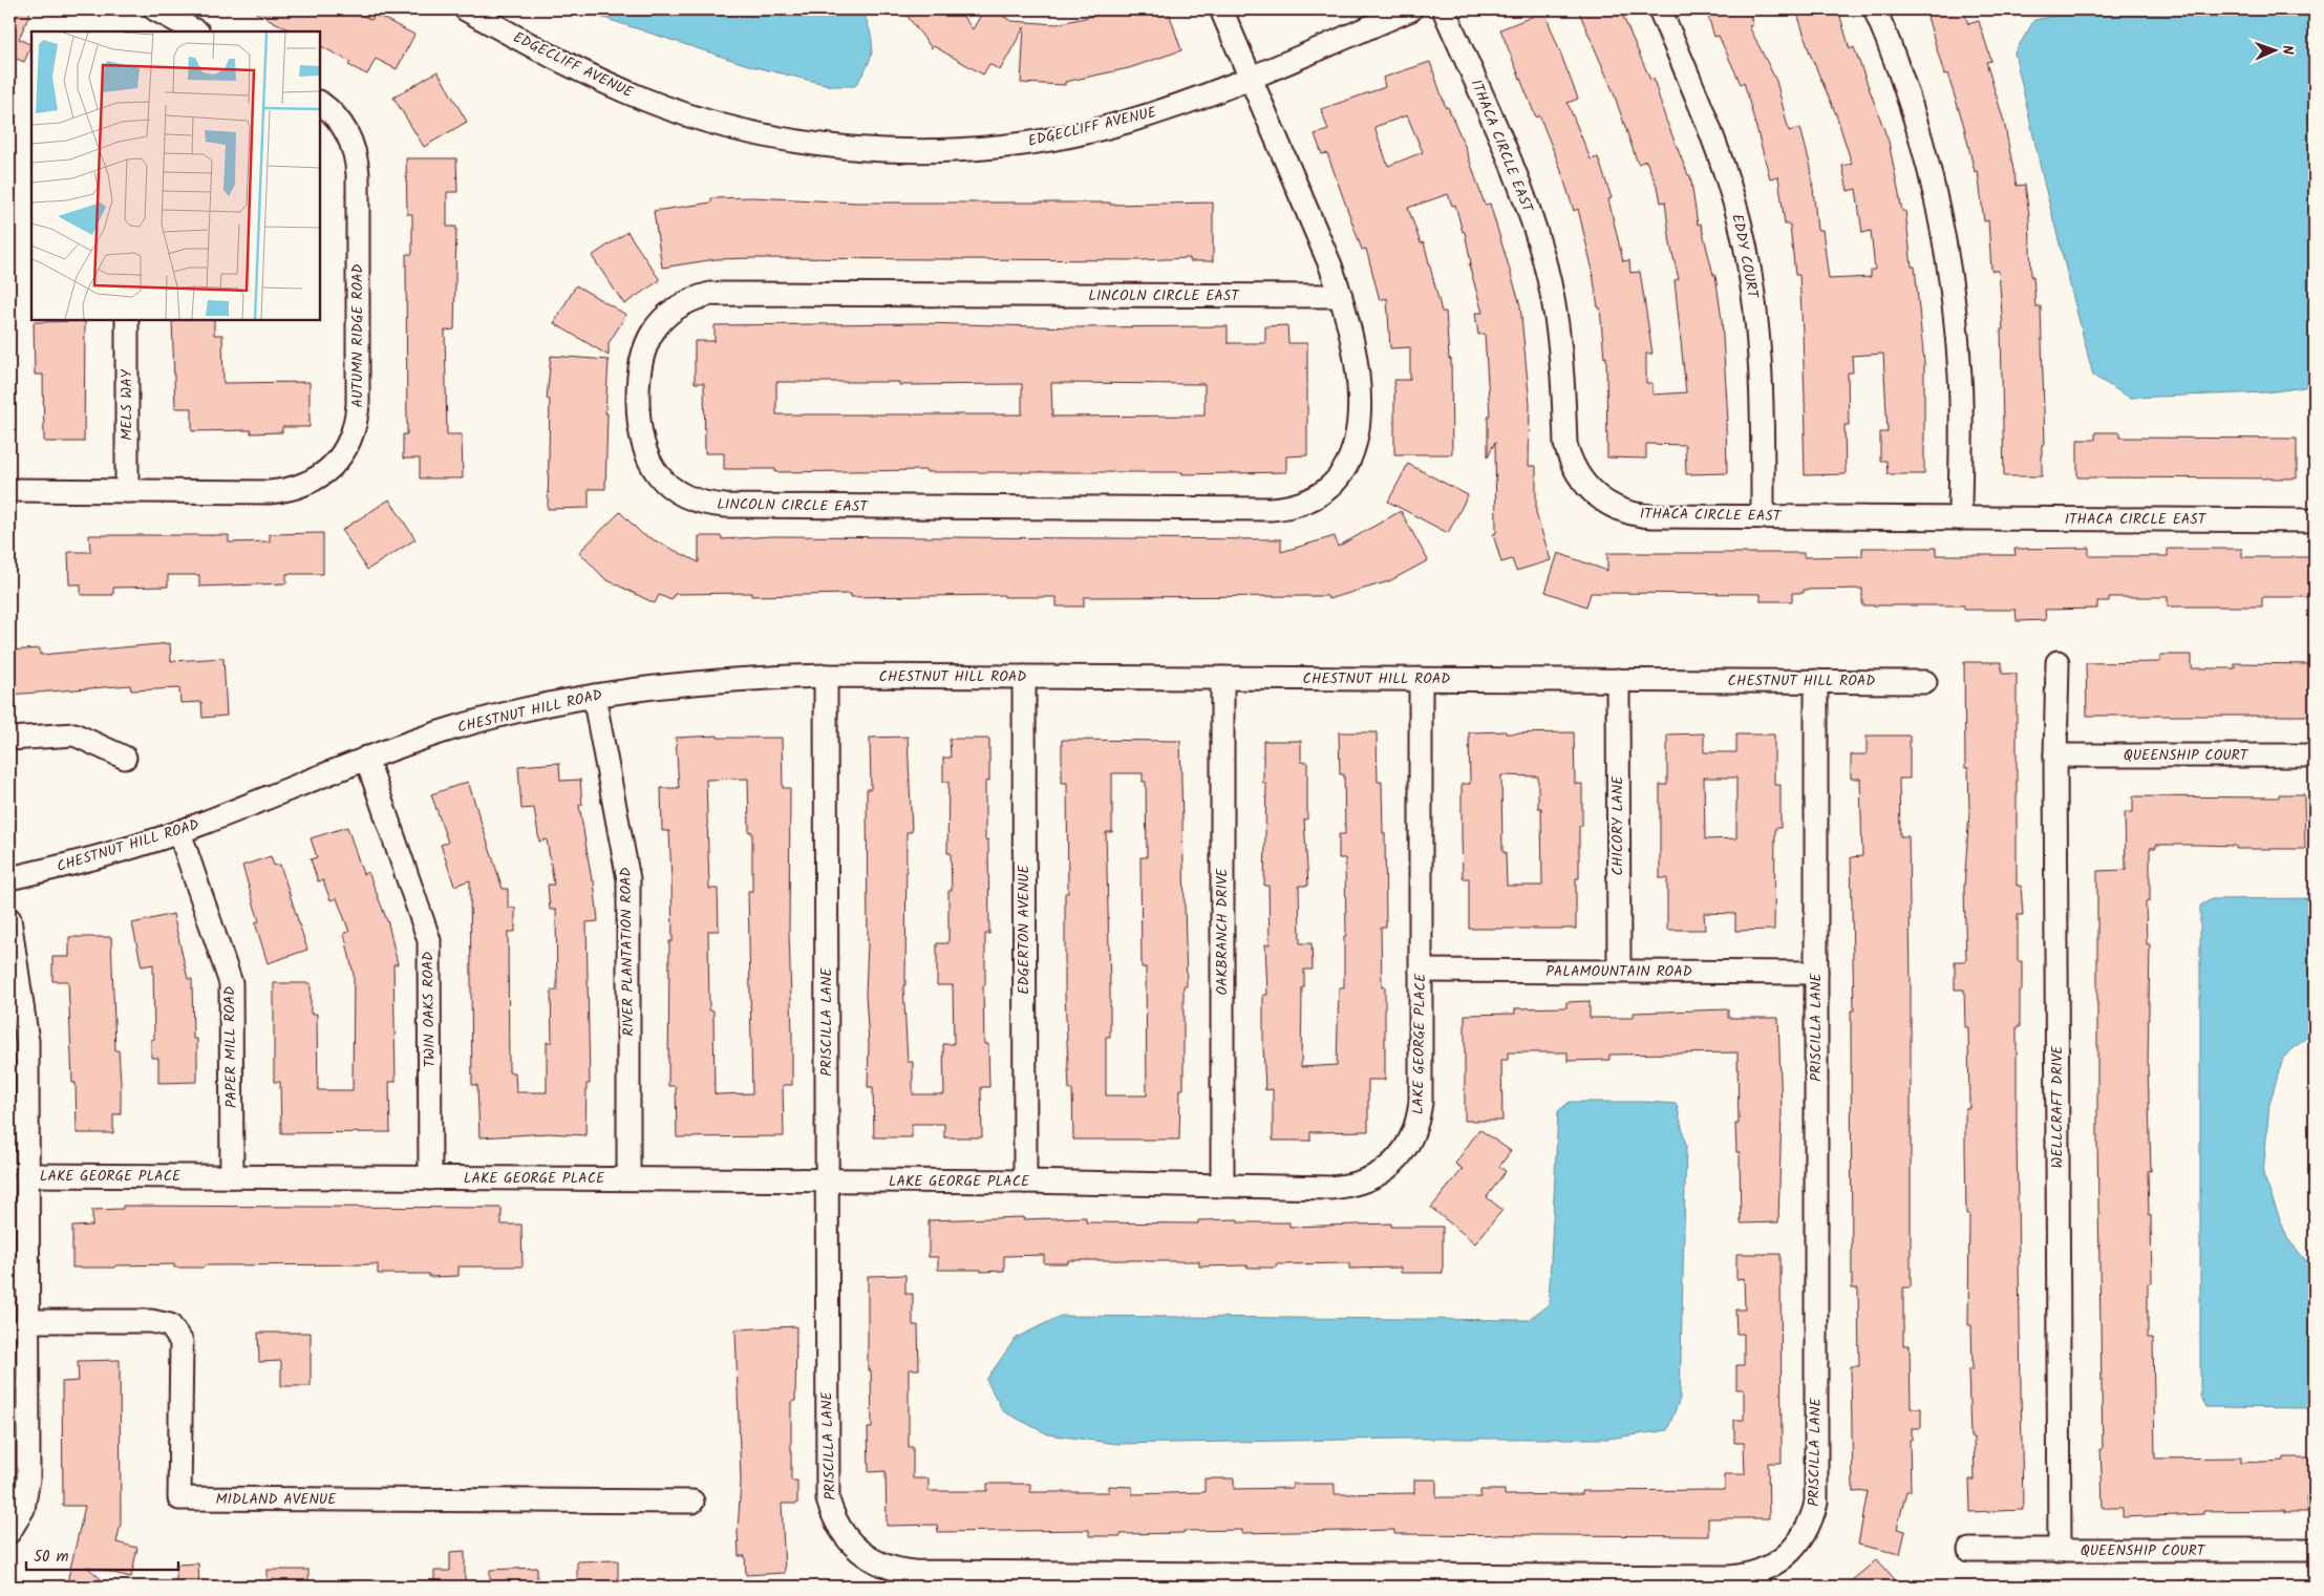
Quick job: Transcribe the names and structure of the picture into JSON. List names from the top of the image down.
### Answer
{
  "streets": {
    "street": [
      "EDGECLIFF AVENUE",
      "ITHACA CIRCLE EAST",
      "EDDY COURT",
      "LINCOLN CIRCLE EAST",
      "AUTUMN RIDGE ROAD",
      "MELS WAY",
      "CHESTNUT HILL ROAD",
      "QUEENSHIP COURT",
      "CHICORY LANE",
      "EDGERTON AVENUE",
      "OAKBRANCH DRIVE",
      "RIVER PLANTATION ROAD",
      "PALAMOUNTAIN ROAD",
      "TWIN OAKS ROAD",
      "PRISCILLA LANE",
      "LAKE GEORGE PLACE",
      "PAPER MILL ROAD",
      "WELLCRAFT DRIVE",
      "MIDLAND AVENUE"
    ]
  },
  "crossings": [
    ["EDGECLIFF AVENUE", "LINCOLN CIRCLE EAST"],
    ["ITHACA CIRCLE EAST", "EDDY COURT"],
    ["AUTUMN RIDGE ROAD", "MELS WAY"],
    ["CHESTNUT HILL ROAD", "CHICORY LANE"],
    ["CHESTNUT HILL ROAD", "EDGERTON AVENUE"],
    ["CHESTNUT HILL ROAD", "OAKBRANCH DRIVE"],
    ["CHESTNUT HILL ROAD", "RIVER PLANTATION ROAD"],
    ["CHESTNUT HILL ROAD", "TWIN OAKS ROAD"],
    ["CHESTNUT HILL ROAD", "PRISCILLA LANE"],
    ["CHESTNUT HILL ROAD", "LAKE GEORGE PLACE"],
    ["CHESTNUT HILL ROAD", "PAPER MILL ROAD"],
    ["QUEENSHIP COURT", "WELLCRAFT DRIVE"],
    ["CHICORY LANE", "PALAMOUNTAIN ROAD"],
    ["EDGERTON AVENUE", "LAKE GEORGE PLACE"],
    ["OAKBRANCH DRIVE", "LAKE GEORGE PLACE"],
    ["RIVER PLANTATION ROAD", "LAKE GEORGE PLACE"],
    ["PALAMOUNTAIN ROAD", "PRISCILLA LANE"],
    ["PALAMOUNTAIN ROAD", "LAKE GEORGE PLACE"],
    ["TWIN OAKS ROAD", "LAKE GEORGE PLACE"],
    ["PRISCILLA LANE", "LAKE GEORGE PLACE"],
    ["LAKE GEORGE PLACE", "PAPER MILL ROAD"]
  ],
  "scale_bar": "50 m",
  "north": "right"
}
